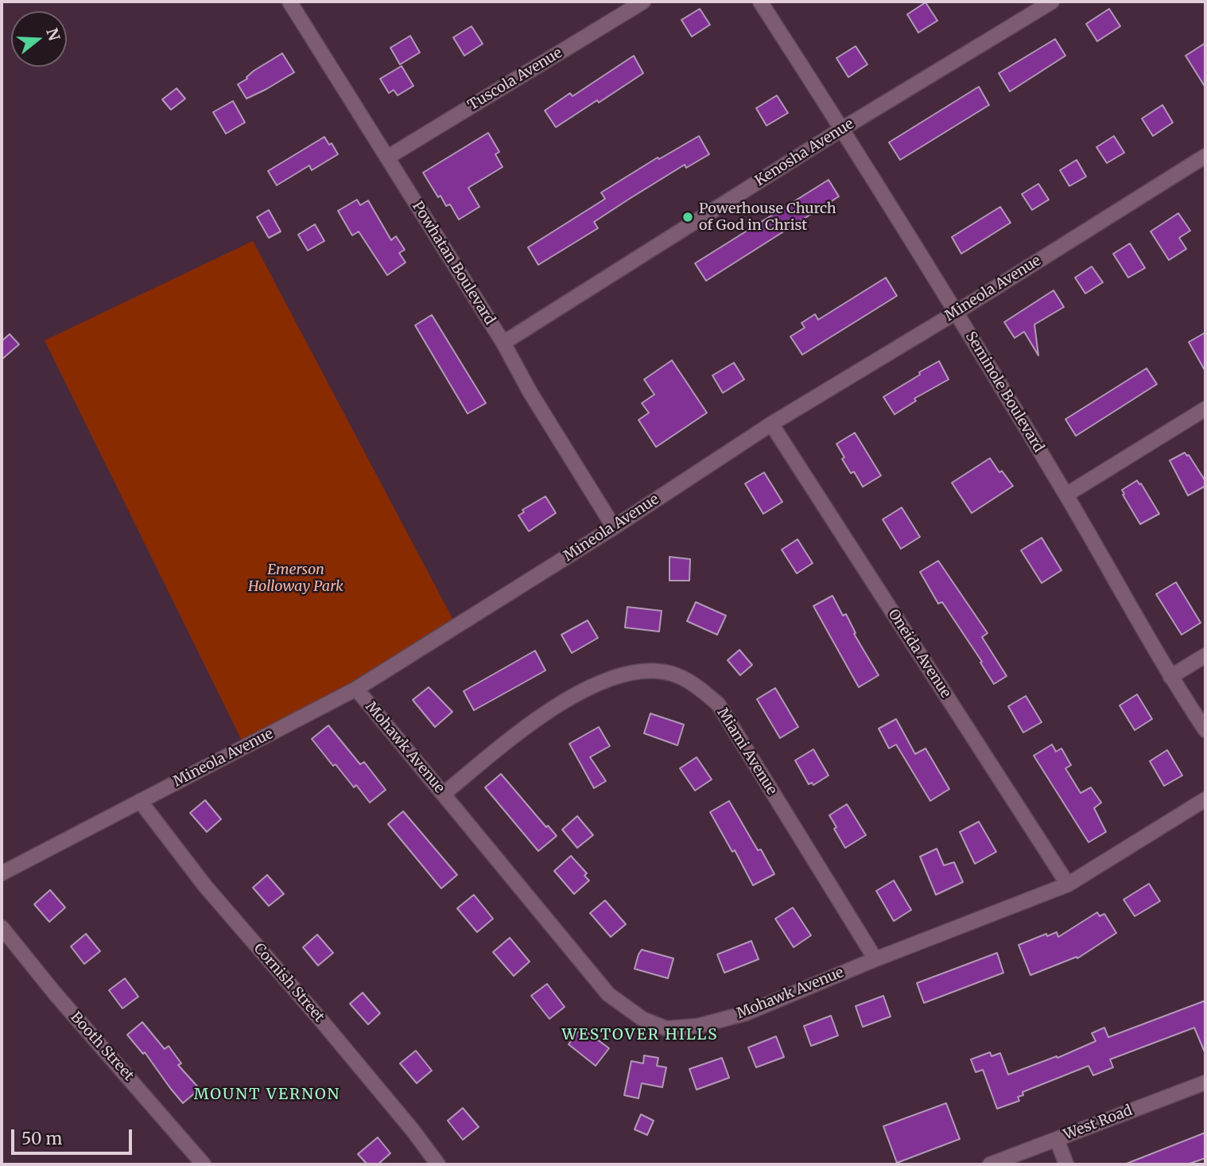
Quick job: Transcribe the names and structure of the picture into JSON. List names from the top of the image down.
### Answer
{
  "streets": {
    "street": [
      "Tuscola Avenue",
      "Kenosha Avenue",
      "Powhatan Boulevard",
      "Mineola Avenue",
      "Seminole Boulevard",
      "Oneida Avenue",
      "Mohawk Avenue",
      "Miami Avenue",
      "Cornish Street",
      "Booth Street",
      "West Road"
    ]
  },
  "crossings": [
    ["Tuscola Avenue", "Powhatan Boulevard"],
    ["Kenosha Avenue", "Powhatan Boulevard"],
    ["Kenosha Avenue", "Seminole Boulevard"],
    ["Powhatan Boulevard", "Mineola Avenue"],
    ["Mineola Avenue", "Seminole Boulevard"],
    ["Mineola Avenue", "Oneida Avenue"],
    ["Mineola Avenue", "Mohawk Avenue"],
    ["Mineola Avenue", "Cornish Street"],
    ["Oneida Avenue", "Mohawk Avenue"],
    ["Mohawk Avenue", "Miami Avenue"]
  ],
  "districts": ["WESTOVER HILLS", "MOUNT VERNON"],
  "parks": ["Emerson Holloway Park"],
  "places": ["Powerhouse Church of God in Christ"],
  "scale_bar": "50 m",
  "north": "right"
}
